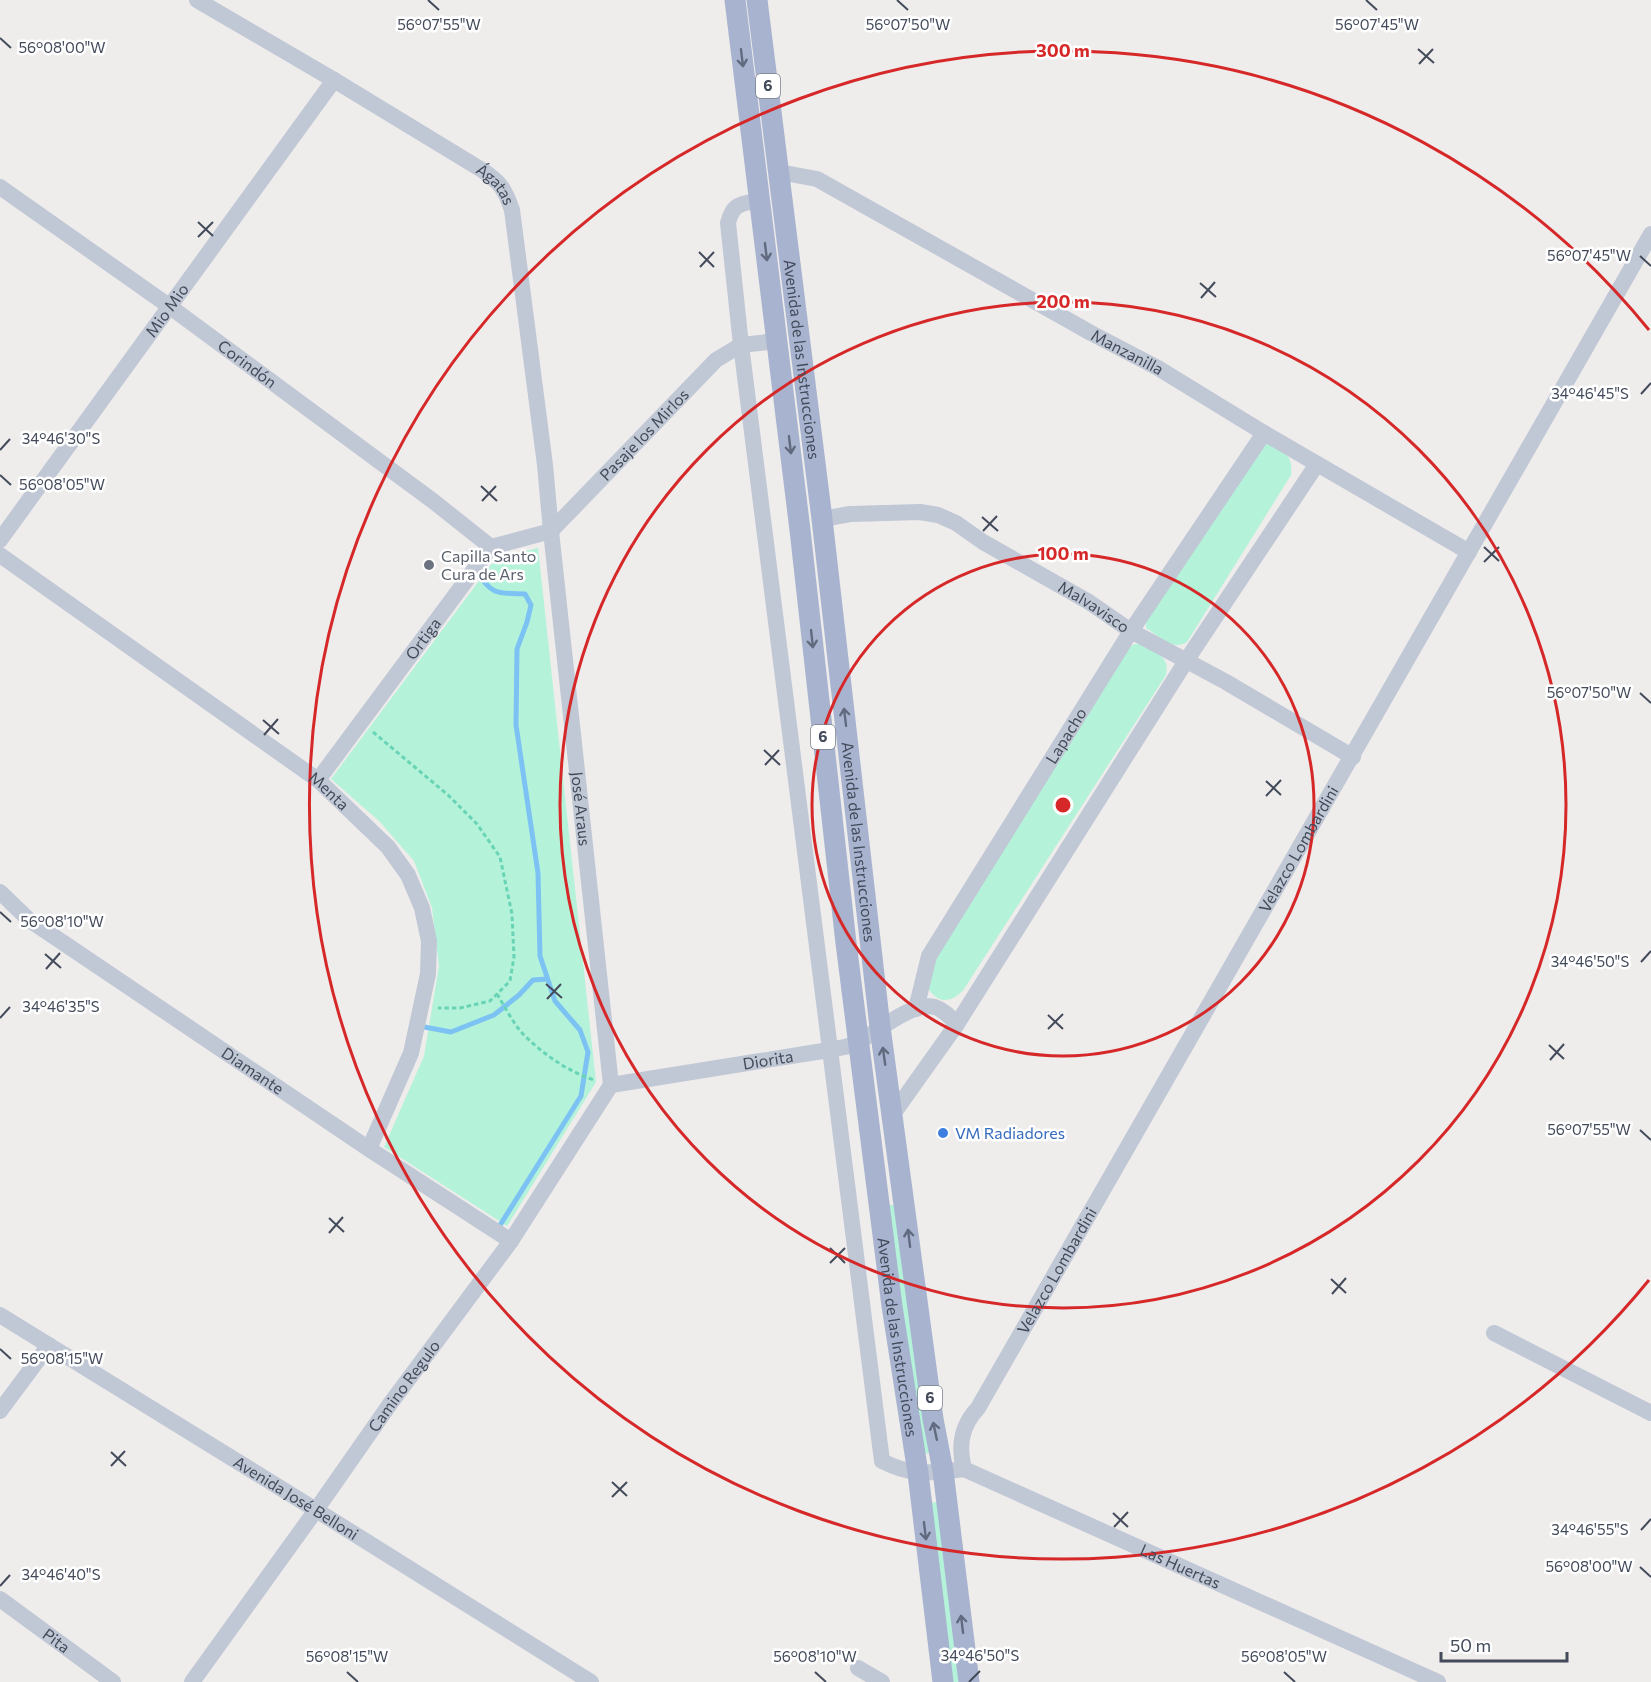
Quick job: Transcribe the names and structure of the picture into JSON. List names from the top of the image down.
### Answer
{
  "streets": {
    "main road": ["6", "Avenida de las Instrucciones"],
    "street": [
      "Ágatas",
      "Mio Mio",
      "Manzanilla",
      "Corindón",
      "Pasaje los Mirlos",
      "Malvavisco",
      "Ortiga",
      "Lapacho",
      "Menta",
      "José Araus",
      "Velazco Lombardini",
      "Diorita",
      "Diamante",
      "Camino Regulo",
      "Avenida José Belloni",
      "Las Huertas",
      "Pita"
    ]
  },
  "crossings": [
    ["Ágatas", "Mio Mio"],
    ["Ágatas", "Pasaje los Mirlos"],
    ["Ágatas", "José Araus"],
    ["Mio Mio", "Corindón"],
    ["Manzanilla", "Avenida de las Instrucciones"],
    ["Manzanilla", "Lapacho"],
    ["Manzanilla", "Velazco Lombardini"],
    ["Avenida de las Instrucciones", "Pasaje los Mirlos"],
    ["Avenida de las Instrucciones", "Malvavisco"],
    ["Avenida de las Instrucciones", "Velazco Lombardini"],
    ["Avenida de las Instrucciones", "Diorita"],
    ["Avenida de las Instrucciones", "Las Huertas"],
    ["Corindón", "Ortiga"],
    ["Pasaje los Mirlos", "José Araus"],
    ["Malvavisco", "Lapacho"],
    ["Malvavisco", "Velazco Lombardini"],
    ["Ortiga", "Menta"],
    ["Lapacho", "Diorita"],
    ["Menta", "Diamante"],
    ["José Araus", "Diorita"],
    ["José Araus", "Camino Regulo"],
    ["Velazco Lombardini", "Las Huertas"],
    ["Diorita", "Camino Regulo"],
    ["Diamante", "Camino Regulo"],
    ["Camino Regulo", "Avenida José Belloni"]
  ],
  "places": ["Capilla Santo Cura de Ars", "VM Radiadores"],
  "scale_bar": "50 m",
  "coordinates": [
    "56°07'55\"W",
    "56°07'50\"W",
    "56°07'45\"W",
    "56°08'00\"W",
    "34°46'45\"S",
    "34°46'30\"S",
    "56°08'05\"W",
    "56°08'10\"W",
    "34°46'50\"S",
    "34°46'35\"S",
    "56°08'15\"W",
    "34°46'55\"S",
    "34°46'40\"S"
  ],
  "rings": ["300 m", "200 m", "100 m"]
}
